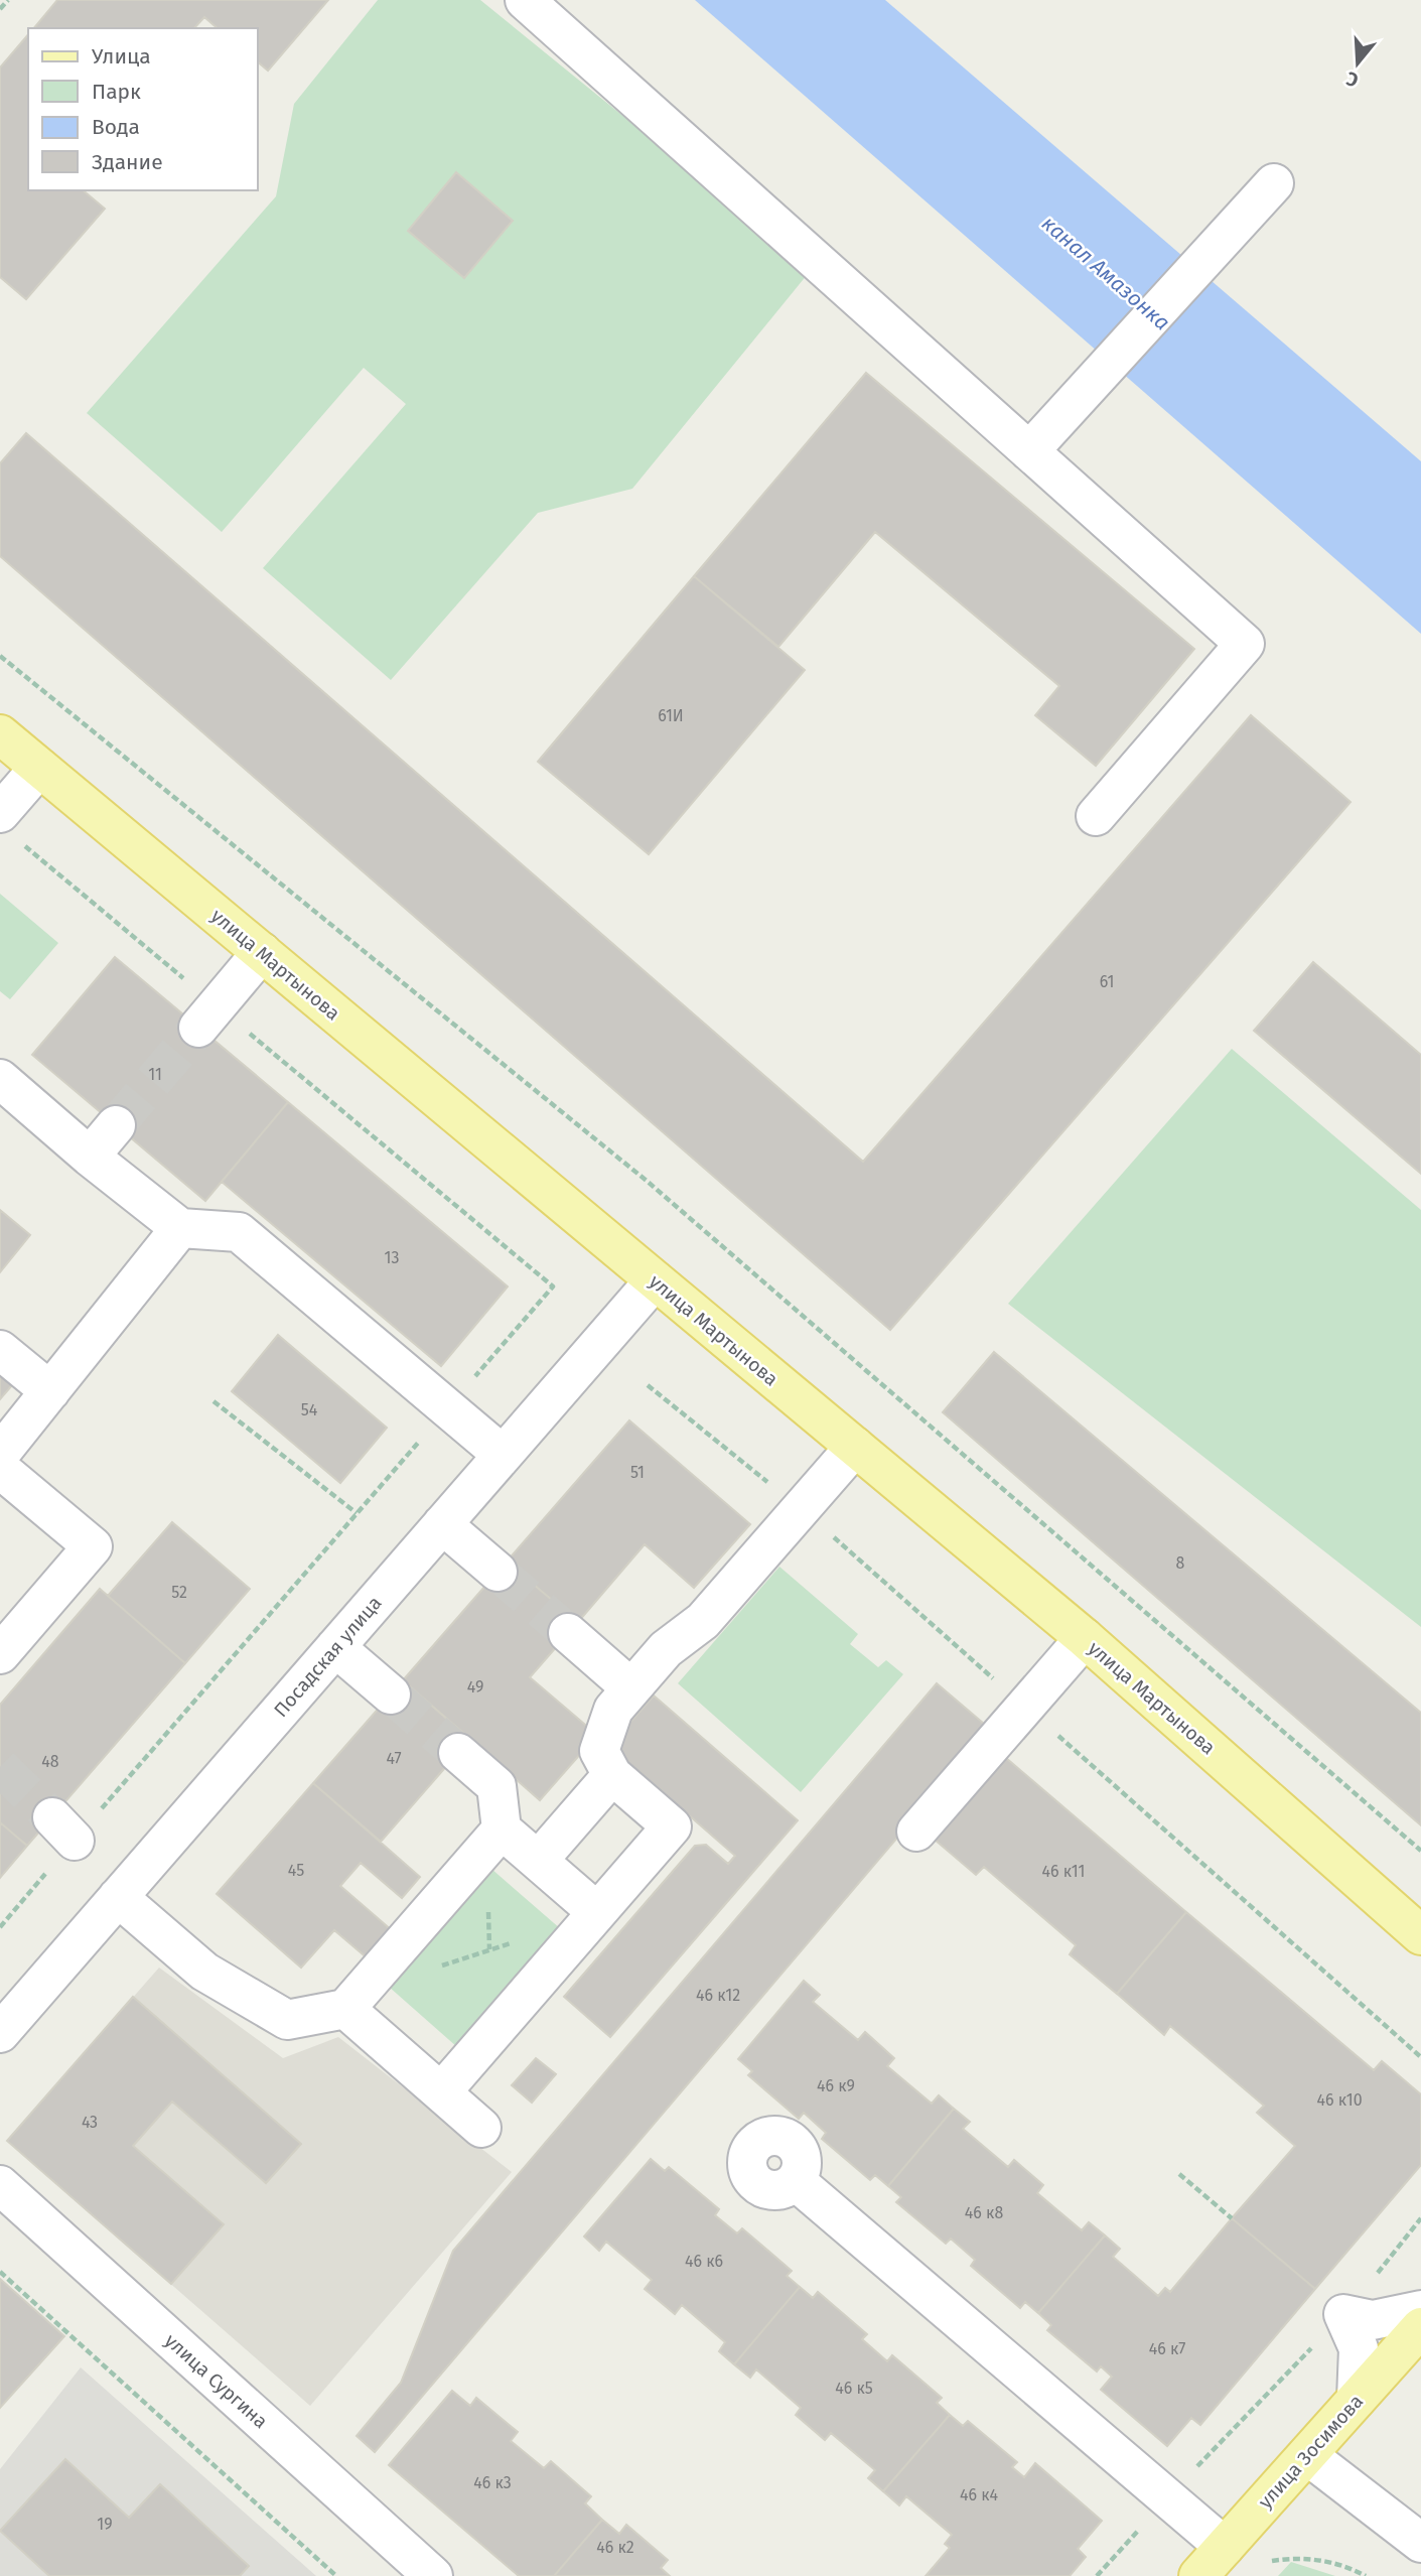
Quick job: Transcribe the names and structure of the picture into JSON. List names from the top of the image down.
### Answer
{
  "streets": {
    "main road": ["улица Мартынова", "улица Зосимова"],
    "street": ["Посадская улица", "улица Сургина"]
  },
  "crossings": [
    ["улица Мартынова", "Посадская улица"]
  ],
  "water": ["канал Амазонка"],
  "house_numbers": [
    "61И",
    "61",
    "11",
    "13",
    "54",
    "51",
    "8",
    "52",
    "49",
    "47",
    "48",
    "45",
    "46 к11",
    "46 к12",
    "46 к9",
    "46 к10",
    "43",
    "46 к8",
    "46 к6",
    "46 к7",
    "46 к5",
    "46 к3",
    "46 к4",
    "19",
    "46 к2"
  ],
  "legend": [
    "Улица",
    "Парк",
    "Вода",
    "Здание"
  ],
  "north": "bottom"
}
